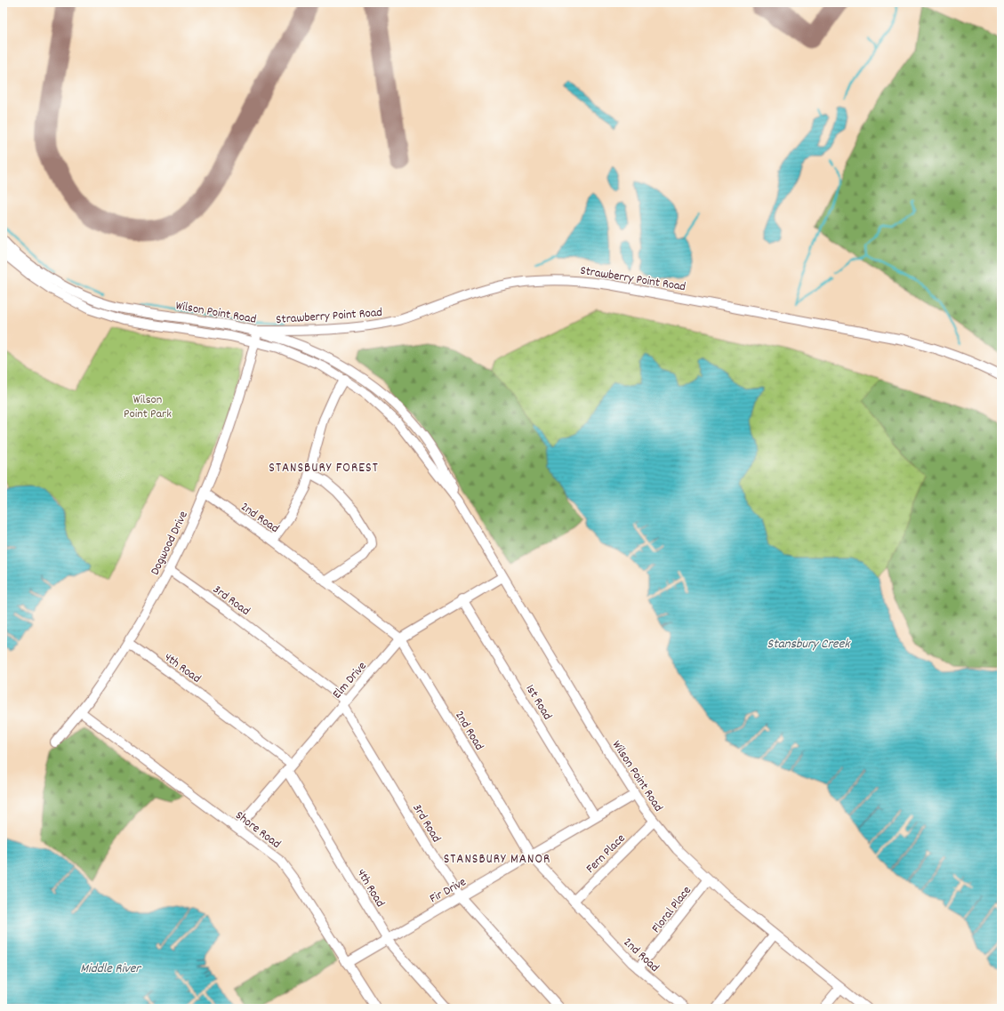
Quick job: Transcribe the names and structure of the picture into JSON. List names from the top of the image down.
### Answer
{
  "streets": {
    "street": [
      "Strawberry Point Road",
      "Wilson Point Road",
      "2nd Road",
      "Dogwood Drive",
      "3rd Road",
      "4th Road",
      "Elm Drive",
      "1st Road",
      "Shore Road",
      "Fern Place",
      "Fir Drive",
      "Floral Place"
    ]
  },
  "crossings": [
    ["Strawberry Point Road", "Wilson Point Road"],
    ["Strawberry Point Road", "Dogwood Drive"],
    ["Wilson Point Road", "Dogwood Drive"],
    ["Wilson Point Road", "Elm Drive"],
    ["Wilson Point Road", "Fern Place"],
    ["Wilson Point Road", "Fir Drive"],
    ["Wilson Point Road", "Floral Place"],
    ["2nd Road", "Dogwood Drive"],
    ["2nd Road", "Elm Drive"],
    ["2nd Road", "Fern Place"],
    ["2nd Road", "Fir Drive"],
    ["2nd Road", "Floral Place"],
    ["Dogwood Drive", "3rd Road"],
    ["Dogwood Drive", "4th Road"],
    ["Dogwood Drive", "Shore Road"],
    ["3rd Road", "Elm Drive"],
    ["3rd Road", "Fir Drive"],
    ["4th Road", "Elm Drive"],
    ["4th Road", "Fir Drive"],
    ["Elm Drive", "1st Road"],
    ["Elm Drive", "Shore Road"],
    ["1st Road", "Fir Drive"],
    ["Shore Road", "Fir Drive"]
  ],
  "districts": ["STANSBURY FOREST", "STANSBURY MANOR"],
  "water": ["Stansbury Creek", "Middle River"],
  "parks": ["Wilson Point Park"]
}
